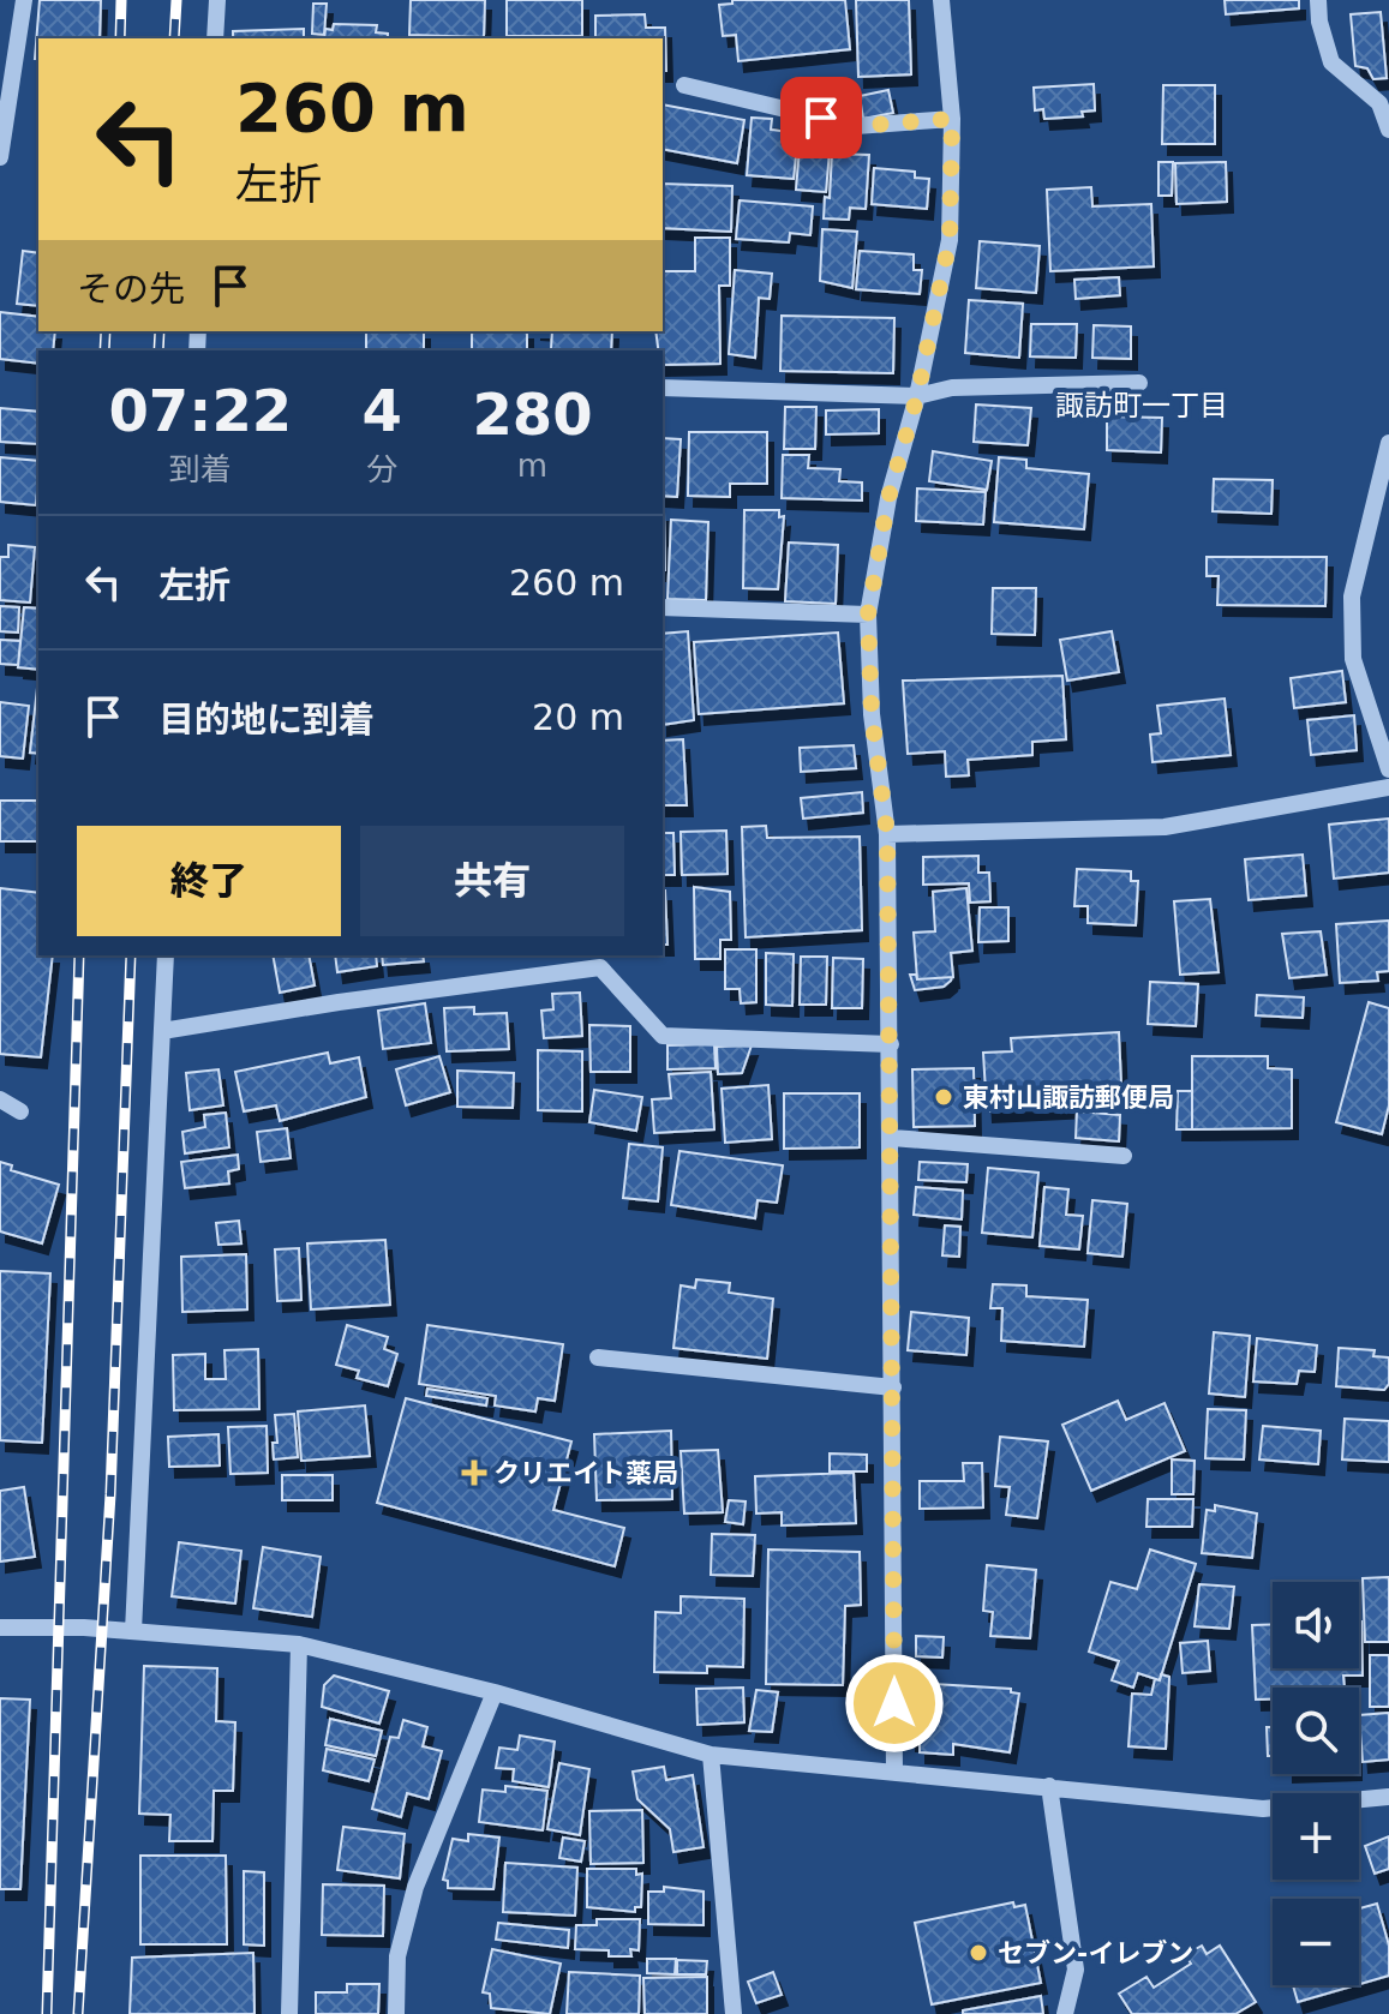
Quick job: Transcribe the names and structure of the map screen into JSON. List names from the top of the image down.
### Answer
{
  "districts": ["諏訪町一丁目"],
  "places": {
    "other": ["東村山諏訪郵便局", "セブン-イレブン"],
    "health": ["クリエイト薬局"]
  },
  "page": {
    "turn": ["260 m", "左折"],
    "then": "その先",
    "eta": [
      "07:22",
      "到着",
      "4",
      "分",
      "280",
      "m"
    ],
    "list": [
      {
        "name": "左折",
        "value": "260 m"
      },
      {
        "name": "目的地に到着",
        "value": "20 m"
      }
    ],
    "buttons": ["終了", "共有"],
    "map_buttons": ["+", "−"]
  }
}
